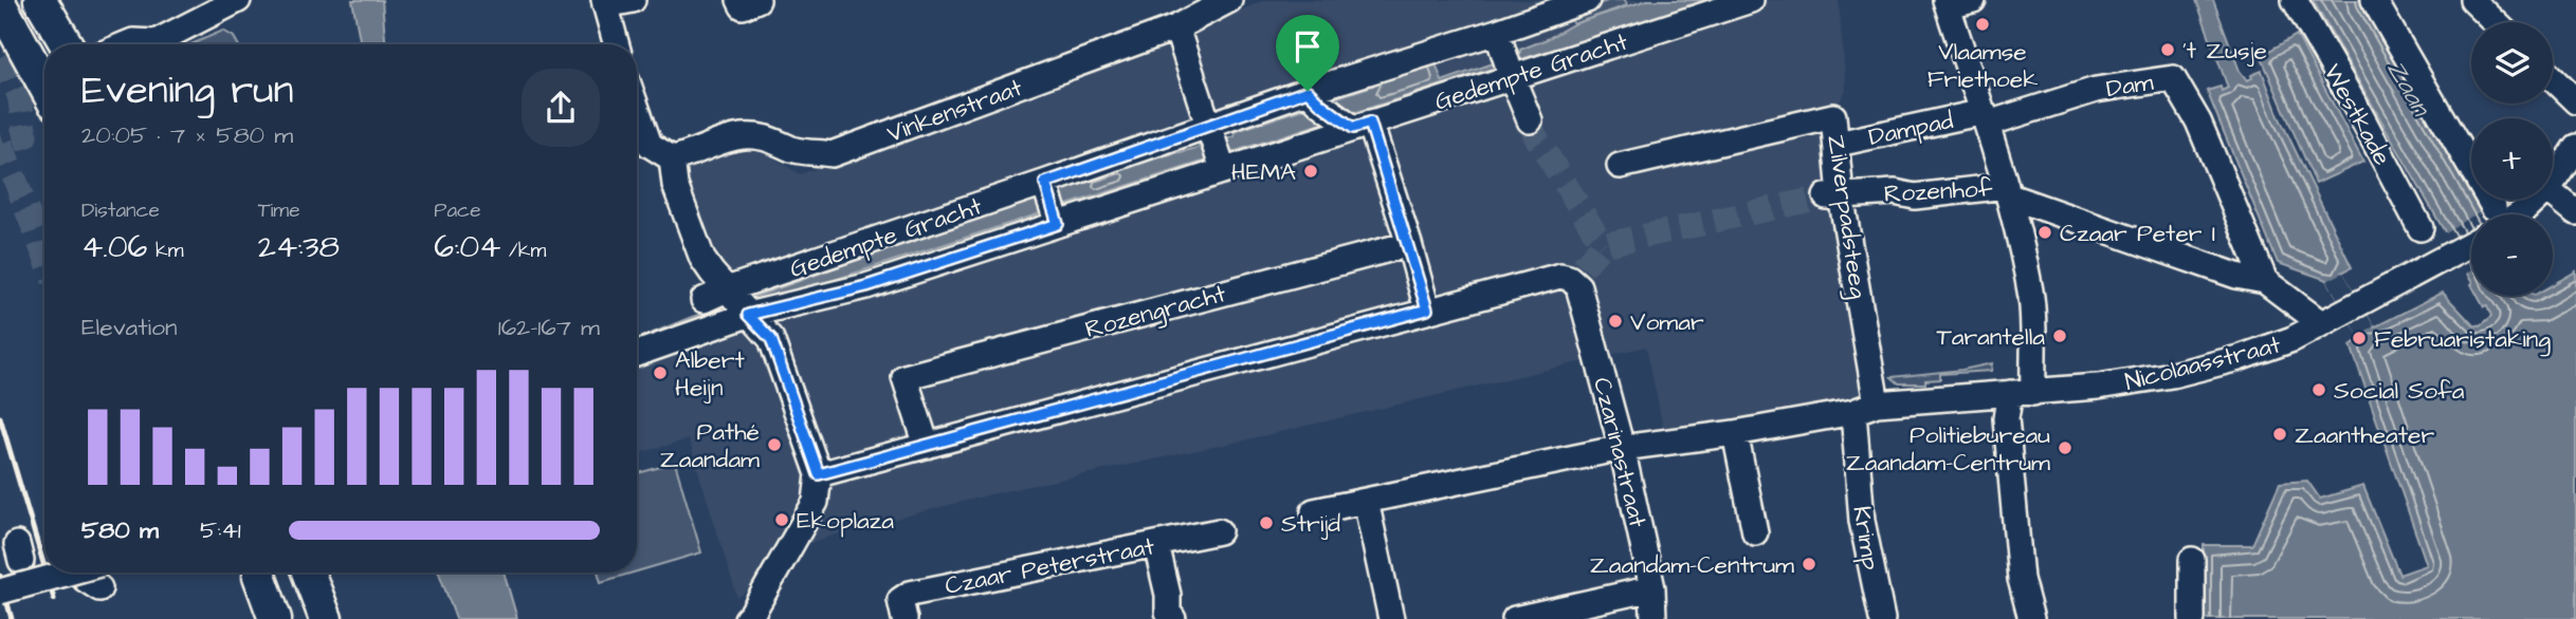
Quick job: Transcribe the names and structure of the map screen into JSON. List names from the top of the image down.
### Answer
{
  "streets": {
    "street": [
      "Gedempte Gracht",
      "Dam",
      "Vinkenstraat",
      "Westkade",
      "Dampad",
      "Rozenhof",
      "Zilverpadsteeg",
      "Rozengracht",
      "Nicolaasstraat",
      "Czarinastraat",
      "Krimp",
      "Czaar Peterstraat"
    ]
  },
  "crossings": [
    ["Dam", "Dampad"],
    ["Westkade", "Nicolaasstraat"],
    ["Dampad", "Zilverpadsteeg"],
    ["Rozenhof", "Zilverpadsteeg"]
  ],
  "water": ["Zaan"],
  "places": [
    "Vlaamse Friethoek",
    "'t Zusje",
    "HEMA",
    "Czaar Peter I",
    "Vomar",
    "Tarantella",
    "Februaristaking",
    "Albert Heijn",
    "Social Sofa",
    "Zaantheater",
    "Pathé Zaandam",
    "Politiebureau Zaandam-Centrum",
    "Ekoplaza",
    "Strijd",
    "Zaandam-Centrum"
  ],
  "page": {
    "map_buttons": ["+", "−"],
    "heading": ["Evening run", "20:05 · 7 × 580 m"],
    "stats": [
      ["Distance", "4.06 km"],
      ["Time", "24:38"],
      ["Pace", "6:04 /km"]
    ],
    "chart": ["Elevation", "162–167 m"],
    "list": [
      {
        "name": "580 m",
        "note": "5:41"
      }
    ]
  }
}
